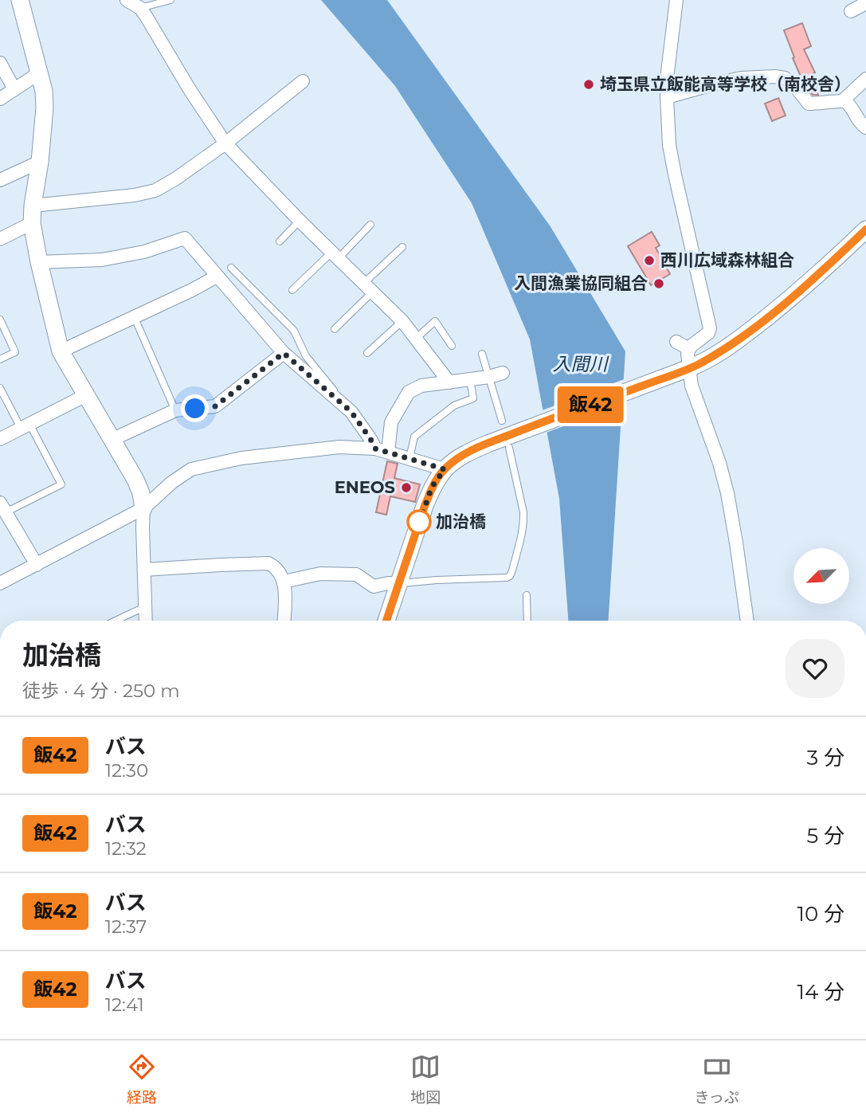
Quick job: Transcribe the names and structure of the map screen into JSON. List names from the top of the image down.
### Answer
{
  "water": ["入間川"],
  "places": [
    "埼玉県立飯能高等学校（南校舎）",
    "西川広域森林組合",
    "入間漁業協同組合",
    "ENEOS",
    "加治橋"
  ],
  "lines": ["bus line 飯42"],
  "north": "bottom left",
  "page": {
    "on_map": "飯42",
    "heading": ["加治橋", "徒歩 · 4 分 · 250 m"],
    "list": [
      {
        "mark": "飯42",
        "name": "バス",
        "note": "12:30",
        "value": "3 分"
      },
      {
        "mark": "飯42",
        "name": "バス",
        "note": "12:32",
        "value": "5 分"
      },
      {
        "mark": "飯42",
        "name": "バス",
        "note": "12:37",
        "value": "10 分"
      },
      {
        "mark": "飯42",
        "name": "バス",
        "note": "12:41",
        "value": "14 分"
      }
    ],
    "tabs": ["経路", "地図", "きっぷ"]
  }
}
